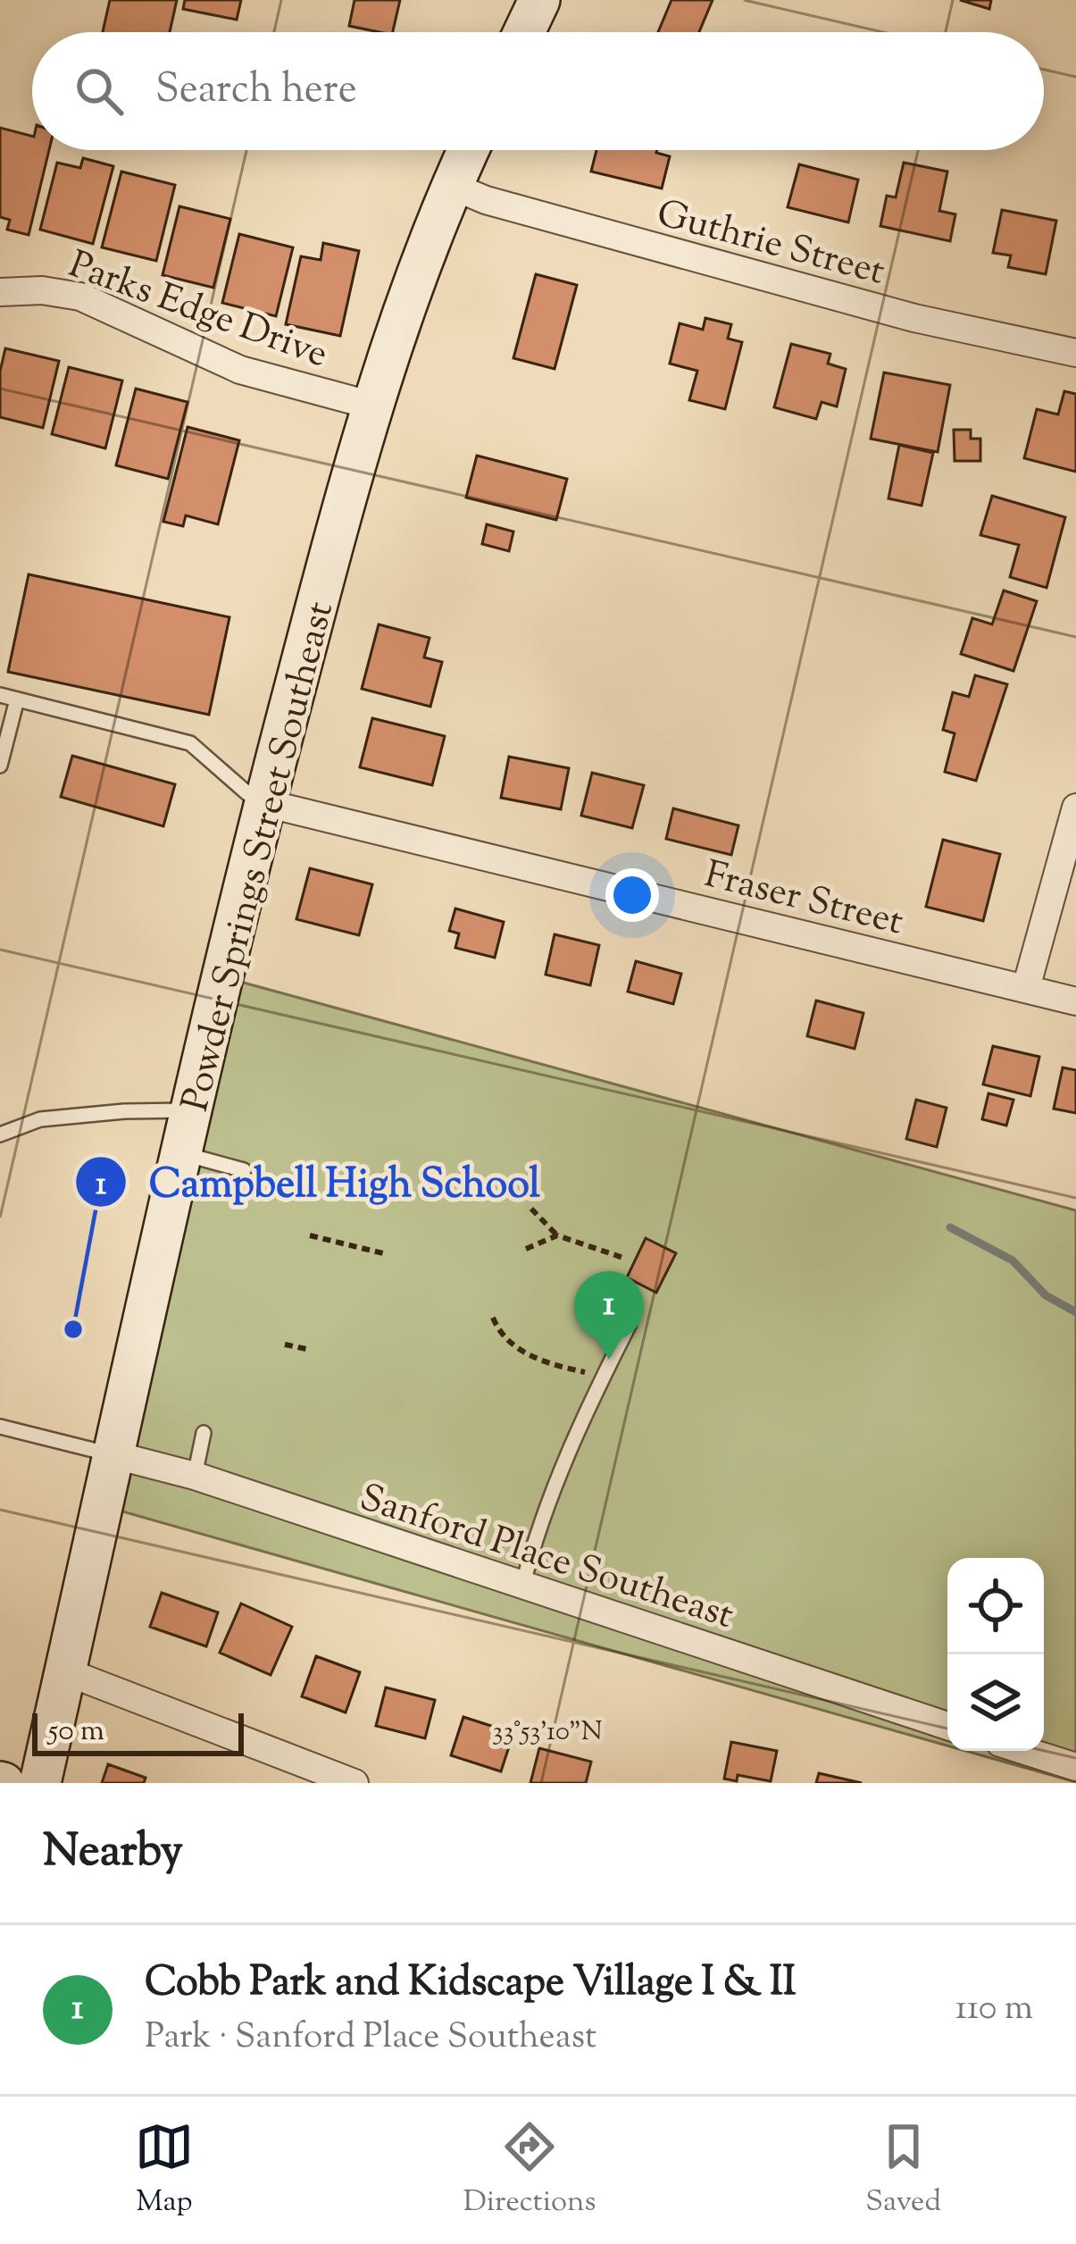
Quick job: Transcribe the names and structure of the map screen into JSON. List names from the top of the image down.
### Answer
{
  "streets": {
    "street": [
      "Guthrie Street",
      "Parks Edge Drive",
      "Powder Springs Street Southeast",
      "Fraser Street",
      "Sanford Place Southeast"
    ]
  },
  "crossings": [
    ["Guthrie Street", "Powder Springs Street Southeast"],
    ["Parks Edge Drive", "Powder Springs Street Southeast"],
    ["Powder Springs Street Southeast", "Fraser Street"],
    ["Powder Springs Street Southeast", "Sanford Place Southeast"]
  ],
  "places": ["Campbell High School"],
  "scale_bar": "50 m",
  "page": {
    "search": "Search here",
    "pins": "1",
    "scale": "50 m",
    "heading": "Nearby",
    "list": [
      {
        "mark": "1",
        "name": "Cobb Park and Kidscape Village I & II",
        "note": "Park · Sanford Place Southeast",
        "value": "110 m"
      }
    ],
    "nav": ["Map", "Directions", "Saved"]
  },
  "coordinates": ["33°53'10\"N"]
}
